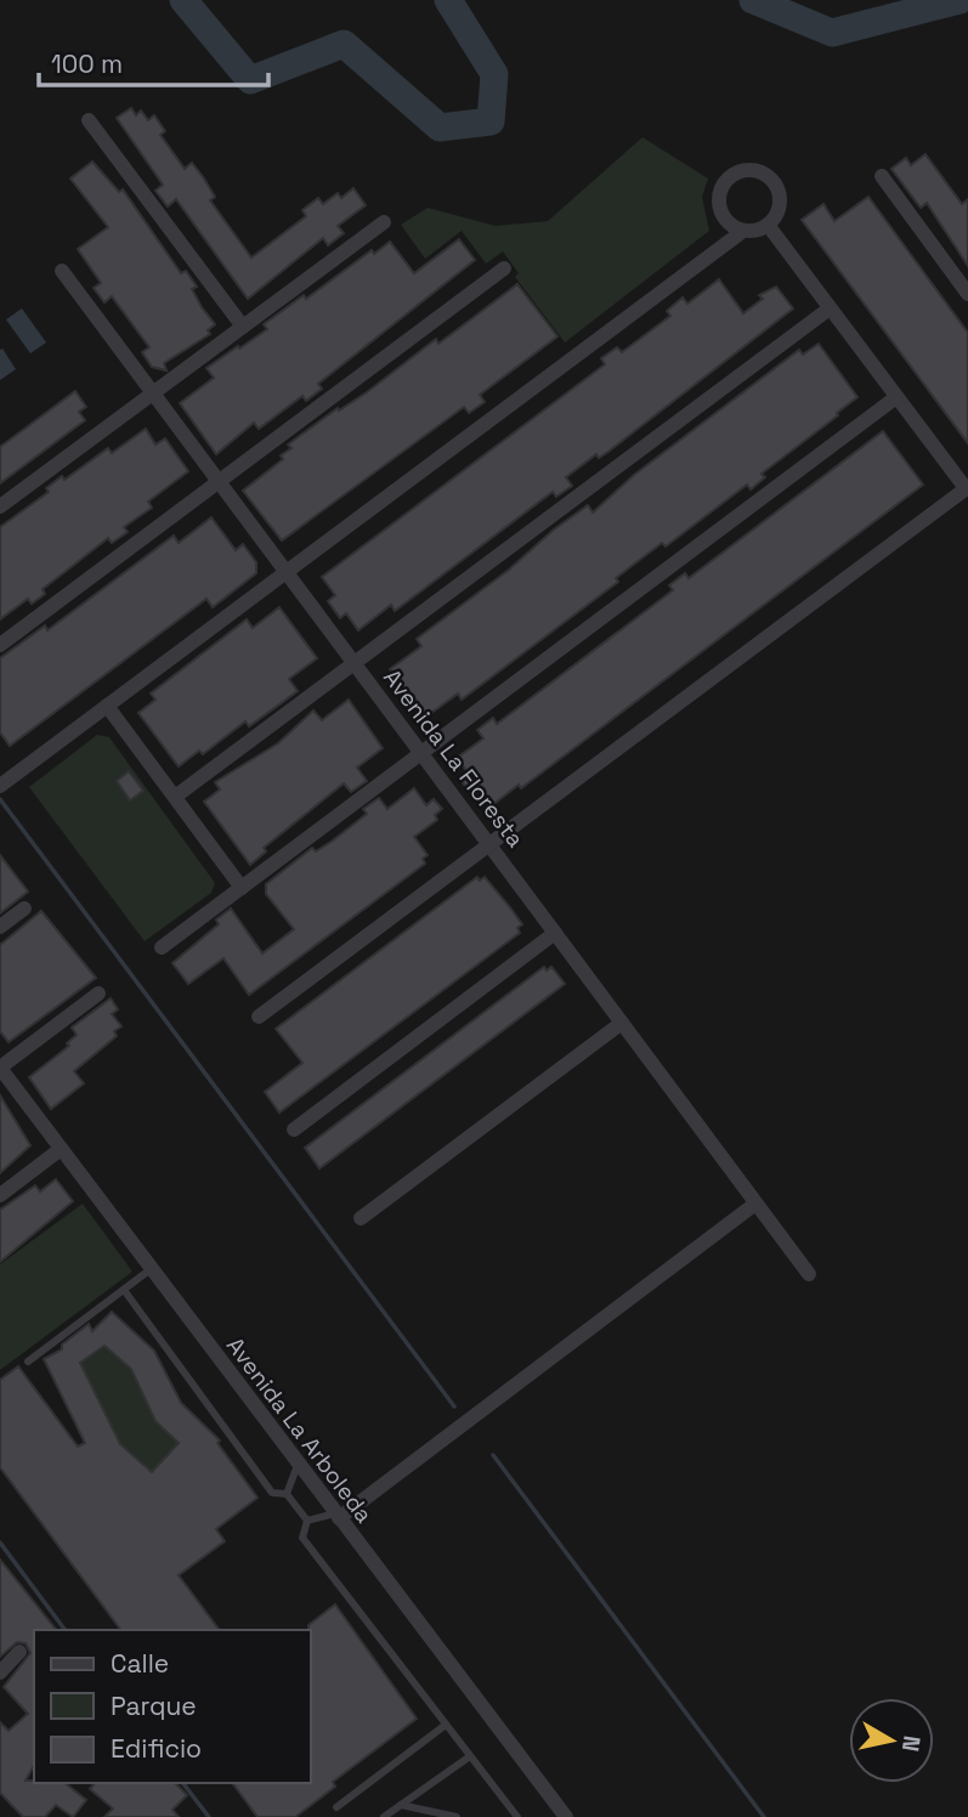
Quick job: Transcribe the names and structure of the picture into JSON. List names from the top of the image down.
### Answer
{
  "streets": {
    "street": ["Avenida La Floresta", "Avenida La Arboleda"]
  },
  "legend": ["Calle", "Parque", "Edificio"],
  "scale_bar": "100 m",
  "north": "right"
}
